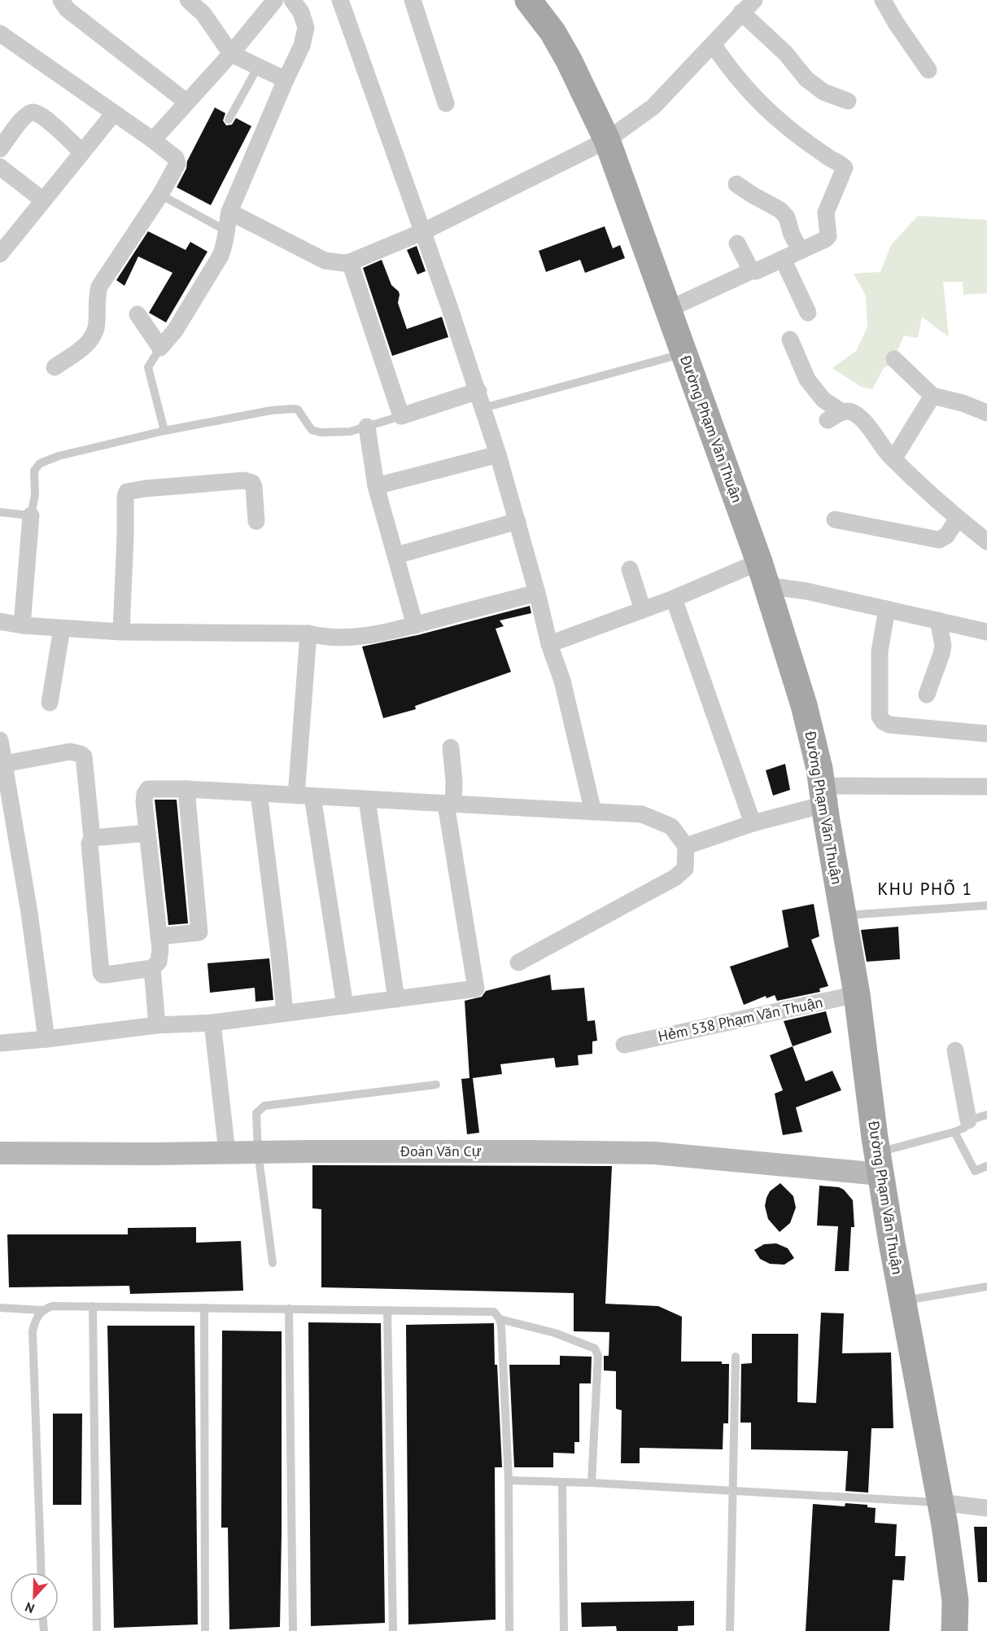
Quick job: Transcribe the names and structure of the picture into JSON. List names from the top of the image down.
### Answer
{
  "streets": {
    "main road": ["Đường Phạm Văn Thuận"],
    "street": ["Hẻm 538 Phạm Văn Thuận", "Đoàn Văn Cự"]
  },
  "crossings": [
    ["Đường Phạm Văn Thuận", "Hẻm 538 Phạm Văn Thuận"],
    ["Đường Phạm Văn Thuận", "Đoàn Văn Cự"]
  ],
  "districts": ["KHU PHỐ 1"],
  "north": "bottom"
}
